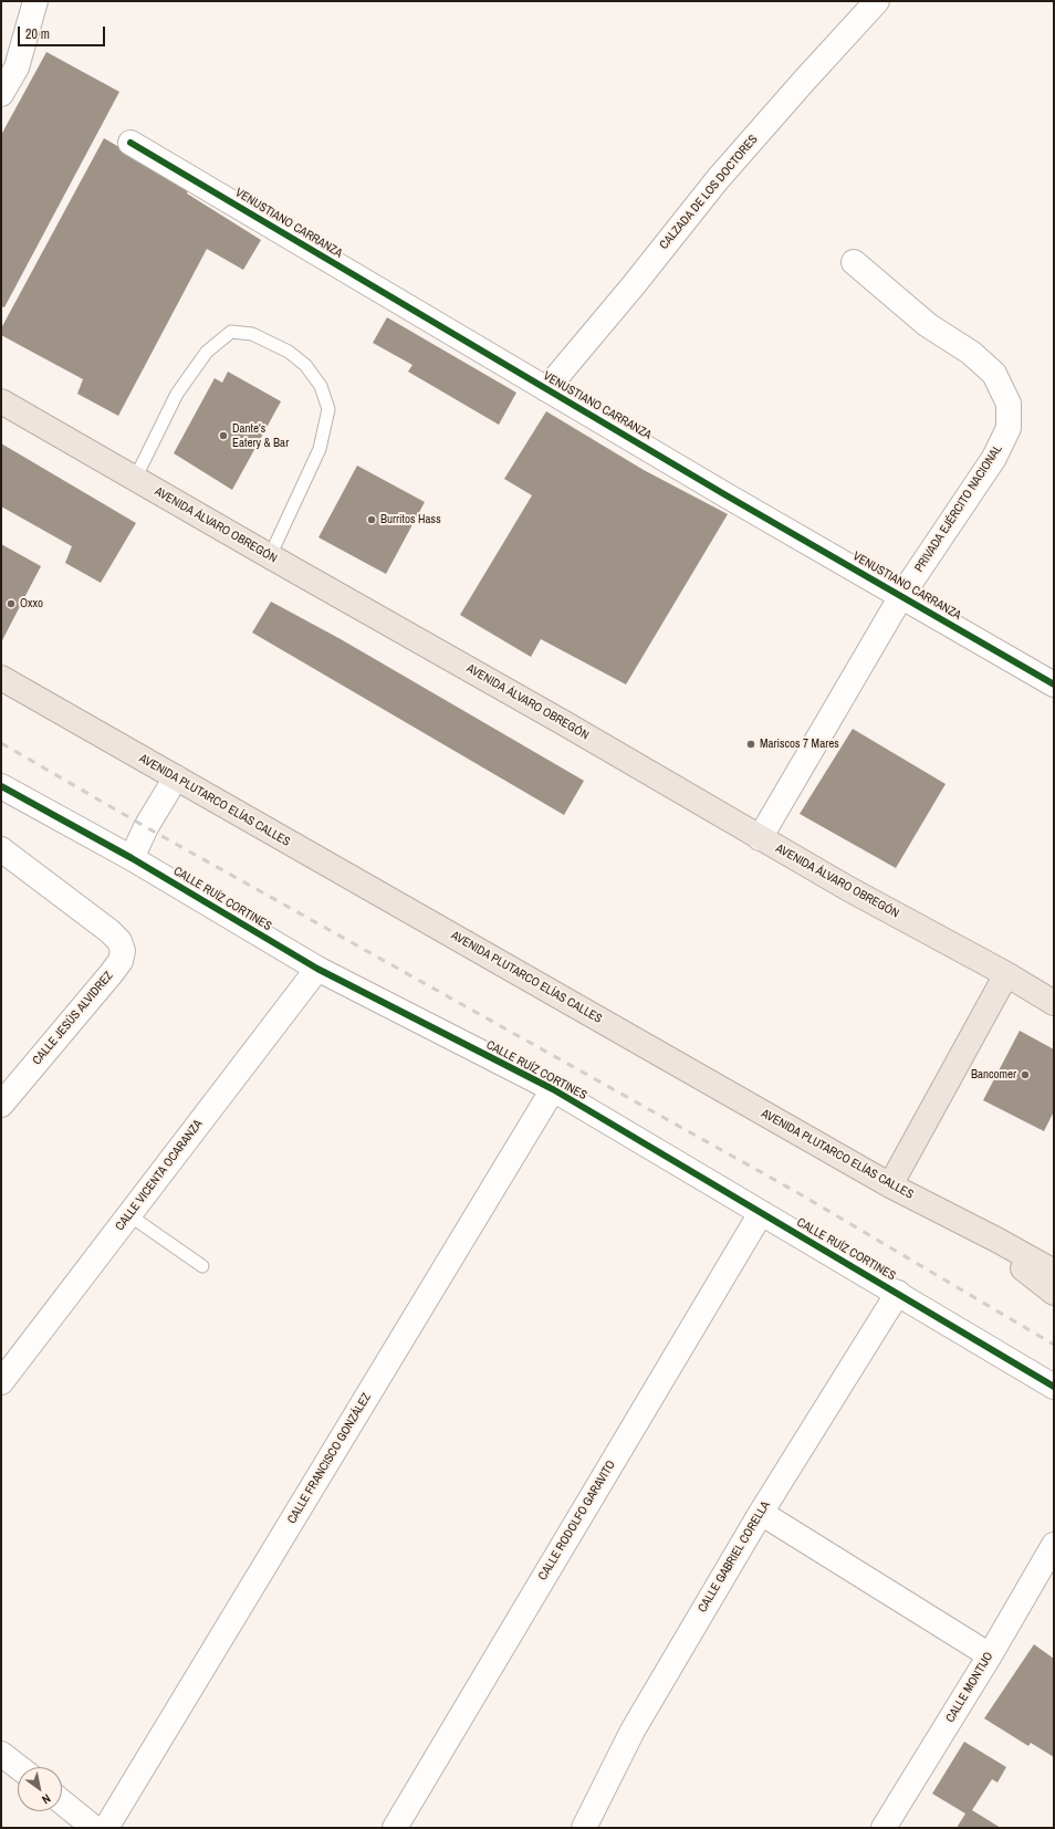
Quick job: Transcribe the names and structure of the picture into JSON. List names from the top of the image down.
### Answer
{
  "streets": {
    "highway": ["AVENIDA ÁLVARO OBREGÓN", "AVENIDA PLUTARCO ELÍAS CALLES"],
    "street": [
      "CALZADA DE LOS DOCTORES",
      "VENUSTIANO CARRANZA",
      "PRIVADA EJÉRCITO NACIONAL",
      "CALLE RUÍZ CORTINES",
      "CALLE JESÚS ALVIDREZ",
      "CALLE VICENTA OCARANZA",
      "CALLE FRANCISCO GONZÁLEZ",
      "CALLE RODOLFO GARAVITO",
      "CALLE GABRIEL CORELLA",
      "CALLE MONTIJO"
    ]
  },
  "crossings": [
    ["CALZADA DE LOS DOCTORES", "VENUSTIANO CARRANZA"],
    ["VENUSTIANO CARRANZA", "PRIVADA EJÉRCITO NACIONAL"],
    ["PRIVADA EJÉRCITO NACIONAL", "AVENIDA ÁLVARO OBREGÓN"],
    ["CALLE RUÍZ CORTINES", "CALLE VICENTA OCARANZA"],
    ["CALLE RUÍZ CORTINES", "CALLE FRANCISCO GONZÁLEZ"],
    ["CALLE RUÍZ CORTINES", "CALLE RODOLFO GARAVITO"],
    ["CALLE RUÍZ CORTINES", "CALLE GABRIEL CORELLA"]
  ],
  "places": [
    "Dante's Eatery & Bar",
    "Burritos Hass",
    "Oxxo",
    "Mariscos 7 Mares",
    "Bancomer"
  ],
  "scale_bar": "20 m",
  "north": "bottom right"
}
